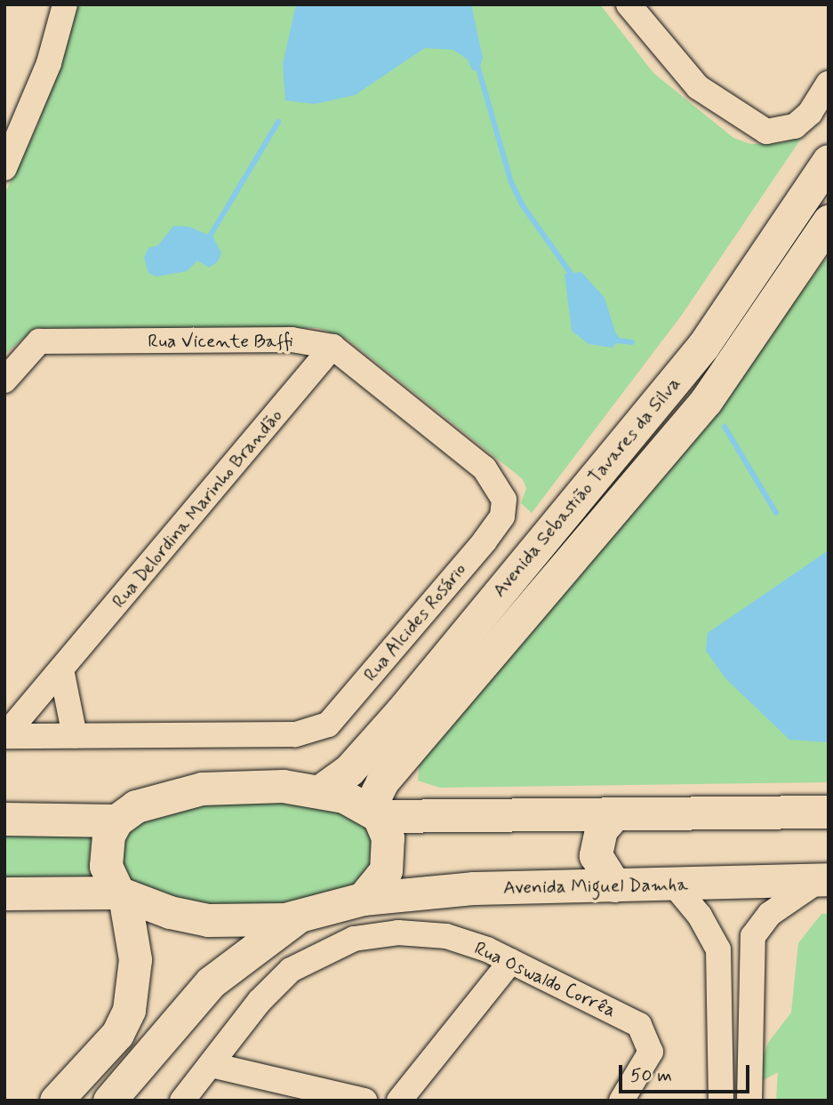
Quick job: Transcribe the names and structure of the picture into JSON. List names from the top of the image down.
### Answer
{
  "streets": {
    "main road": ["Avenida Sebastião Tavares da Silva", "Avenida Miguel Damha"],
    "street": [
      "Rua Vicente Baffi",
      "Rua Delordina Marinho Brandão",
      "Rua Alcides Rosário",
      "Rua Oswaldo Corrêa"
    ]
  },
  "crossings": [
    ["Rua Vicente Baffi", "Rua Delordina Marinho Brandão"],
    ["Rua Vicente Baffi", "Rua Alcides Rosário"]
  ],
  "scale_bar": "50 m"
}
